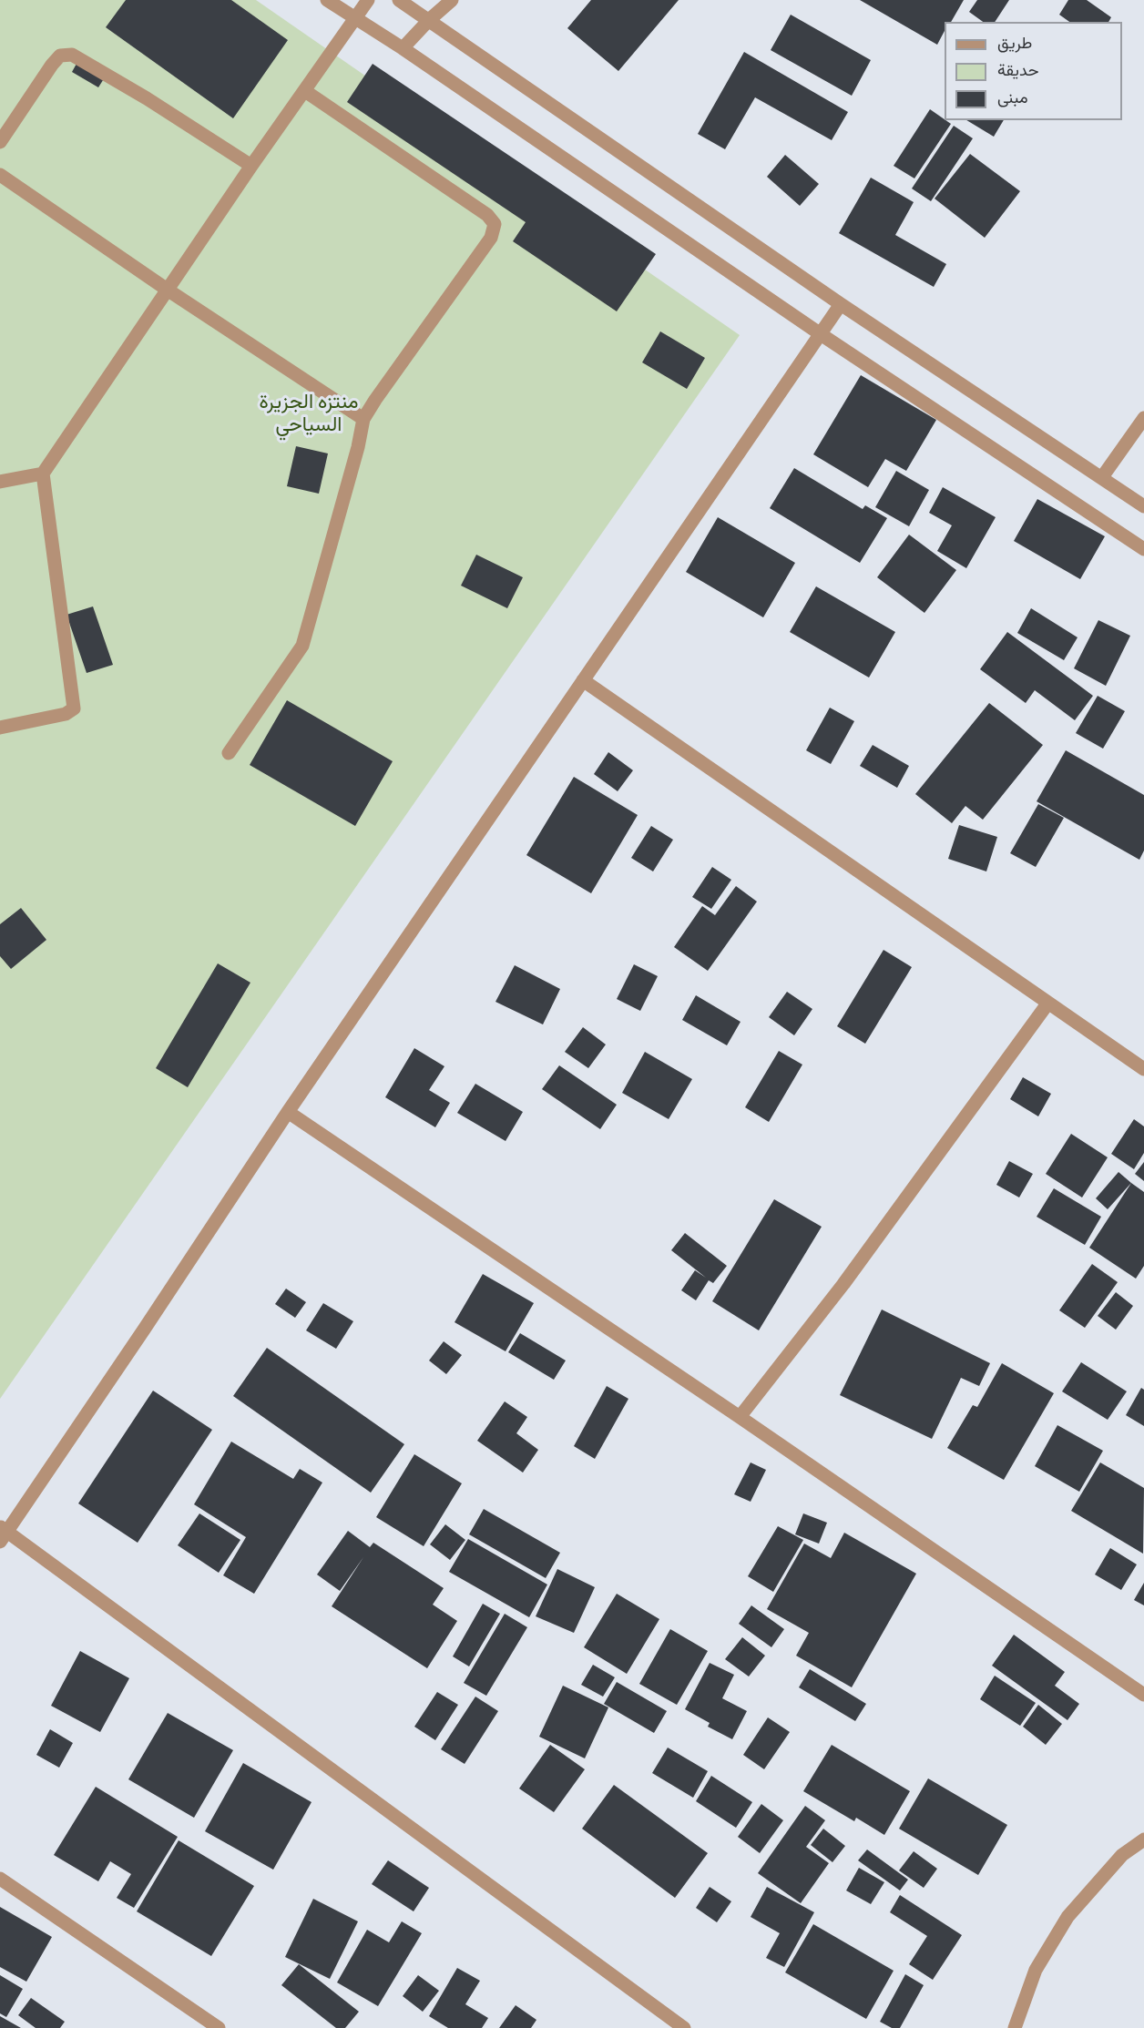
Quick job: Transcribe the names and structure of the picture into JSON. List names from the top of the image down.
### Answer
{
  "parks": ["منتزه الجزيرة السياحي"],
  "legend": ["طريق", "حديقة", "مبنى"]
}
